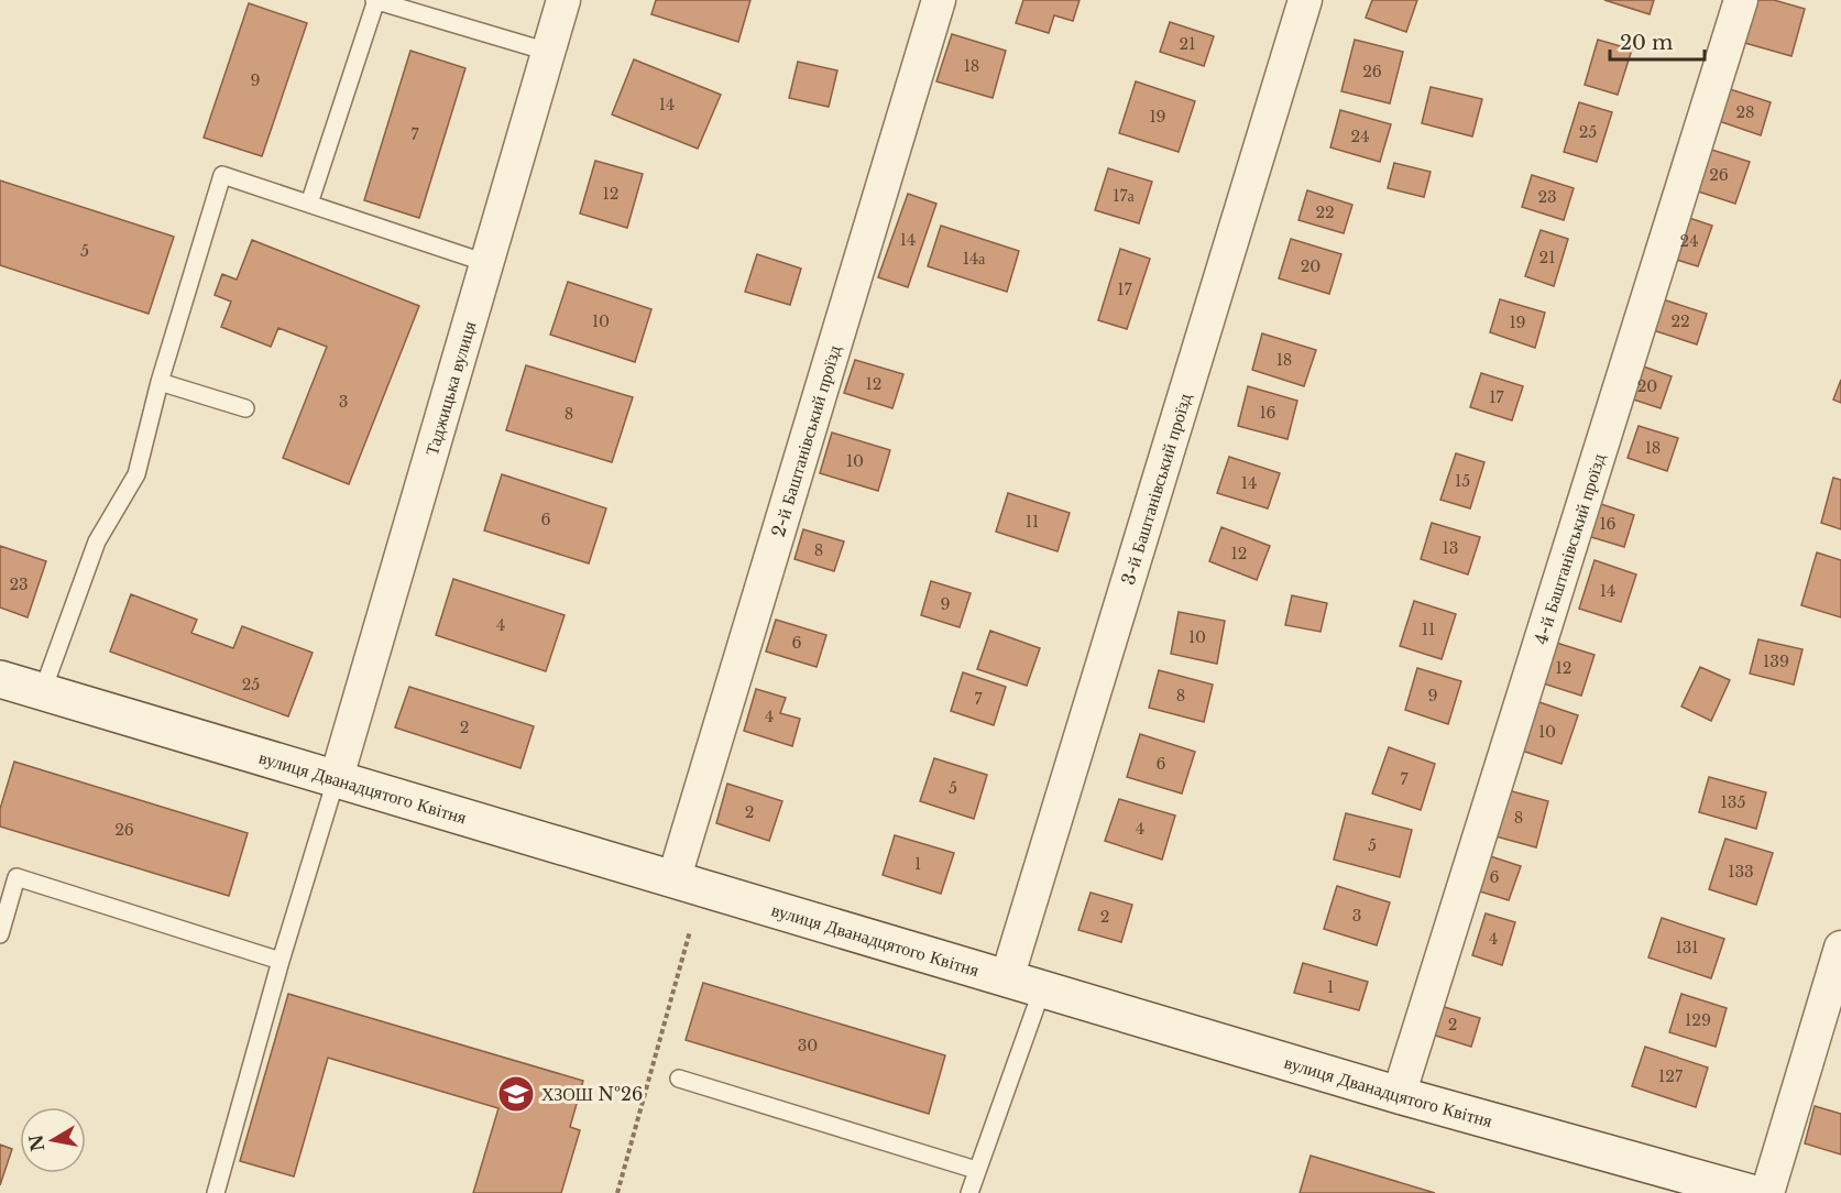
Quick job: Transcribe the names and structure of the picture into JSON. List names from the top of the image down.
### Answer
{
  "streets": {
    "street": [
      "Таджицька вулиця",
      "2-й Баштанівський проїзд",
      "3-й Баштанівський проїзд",
      "4-й Баштанівський проїзд",
      "вулиця Дванадцятого Квітня"
    ]
  },
  "crossings": [
    ["Таджицька вулиця", "вулиця Дванадцятого Квітня"],
    ["2-й Баштанівський проїзд", "вулиця Дванадцятого Квітня"],
    ["3-й Баштанівський проїзд", "вулиця Дванадцятого Квітня"],
    ["4-й Баштанівський проїзд", "вулиця Дванадцятого Квітня"]
  ],
  "places": {
    "school or university": ["ХЗОШ №26"]
  },
  "house_numbers": [
    "21",
    "18",
    "26",
    "9",
    "14",
    "28",
    "19",
    "25",
    "7",
    "24",
    "26",
    "12",
    "17а",
    "23",
    "22",
    "14",
    "24",
    "5",
    "21",
    "14а",
    "20",
    "17",
    "10",
    "22",
    "19",
    "18",
    "12",
    "20",
    "17",
    "3",
    "16",
    "8",
    "18",
    "10",
    "15",
    "14",
    "6",
    "11",
    "16",
    "13",
    "8",
    "12",
    "23",
    "14",
    "9",
    "4",
    "11",
    "10",
    "6",
    "139",
    "12",
    "25",
    "8",
    "9",
    "7",
    "4",
    "2",
    "10",
    "6",
    "7",
    "5",
    "135",
    "2",
    "8",
    "4",
    "26",
    "5",
    "1",
    "133",
    "6",
    "3",
    "2",
    "4",
    "131",
    "1",
    "129",
    "2",
    "30",
    "127"
  ],
  "scale_bar": "20 m",
  "north": "left"
}
